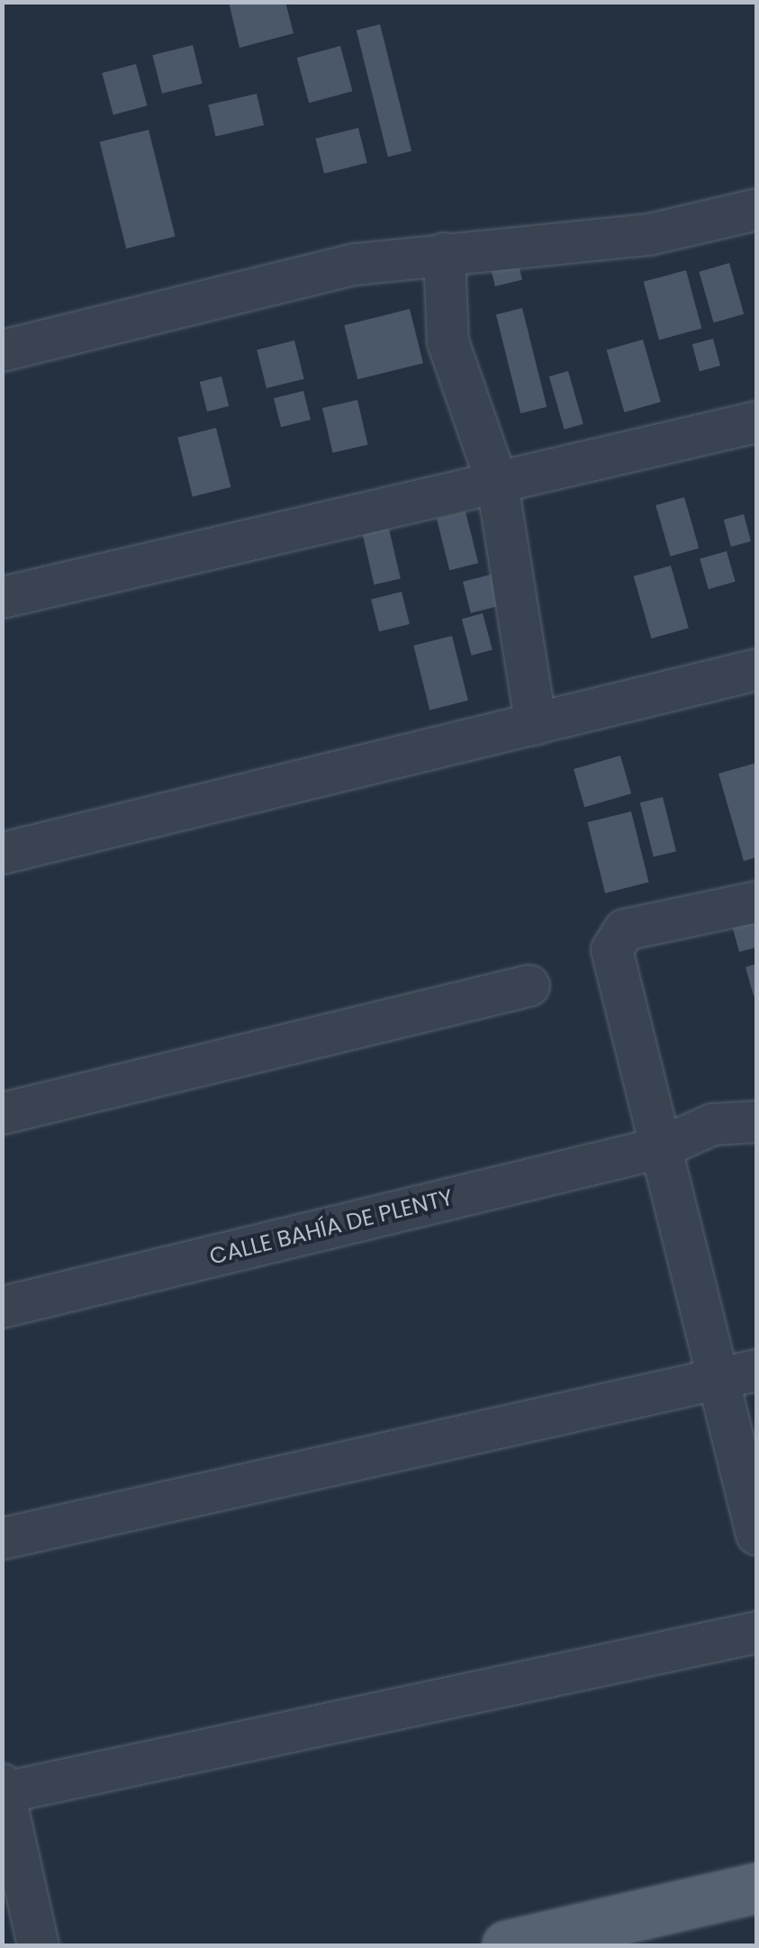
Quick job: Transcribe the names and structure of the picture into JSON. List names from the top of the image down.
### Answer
{
  "streets": {
    "street": ["CALLE BAHÍA DE PLENTY"]
  }
}
